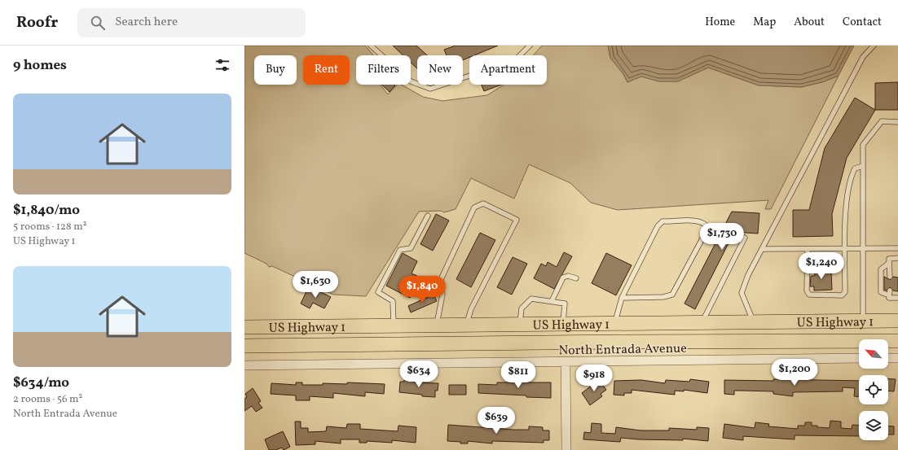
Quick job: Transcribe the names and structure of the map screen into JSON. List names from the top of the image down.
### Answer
{
  "streets": {
    "main road": ["US Highway 1"],
    "street": ["North Entrada Avenue"]
  },
  "north": "top left",
  "page": {
    "header": "Roofr",
    "search": "Search here",
    "nav": [
      "Home",
      "Map",
      "About",
      "Contact"
    ],
    "heading": "9 homes",
    "chip": [
      "Buy",
      "Rent",
      "Filters",
      "New",
      "Apartment"
    ],
    "list": [
      {
        "name": "$1,840/mo",
        "note": "5 rooms · 128 m² · US Highway 1"
      },
      {
        "name": "$634/mo",
        "note": "2 rooms · 56 m² · North Entrada Avenue"
      }
    ],
    "price": [
      "$1,730",
      "$1,240",
      "$1,630",
      "$1,840",
      "$1,200",
      "$634",
      "$811",
      "$918",
      "$639"
    ]
  }
}
